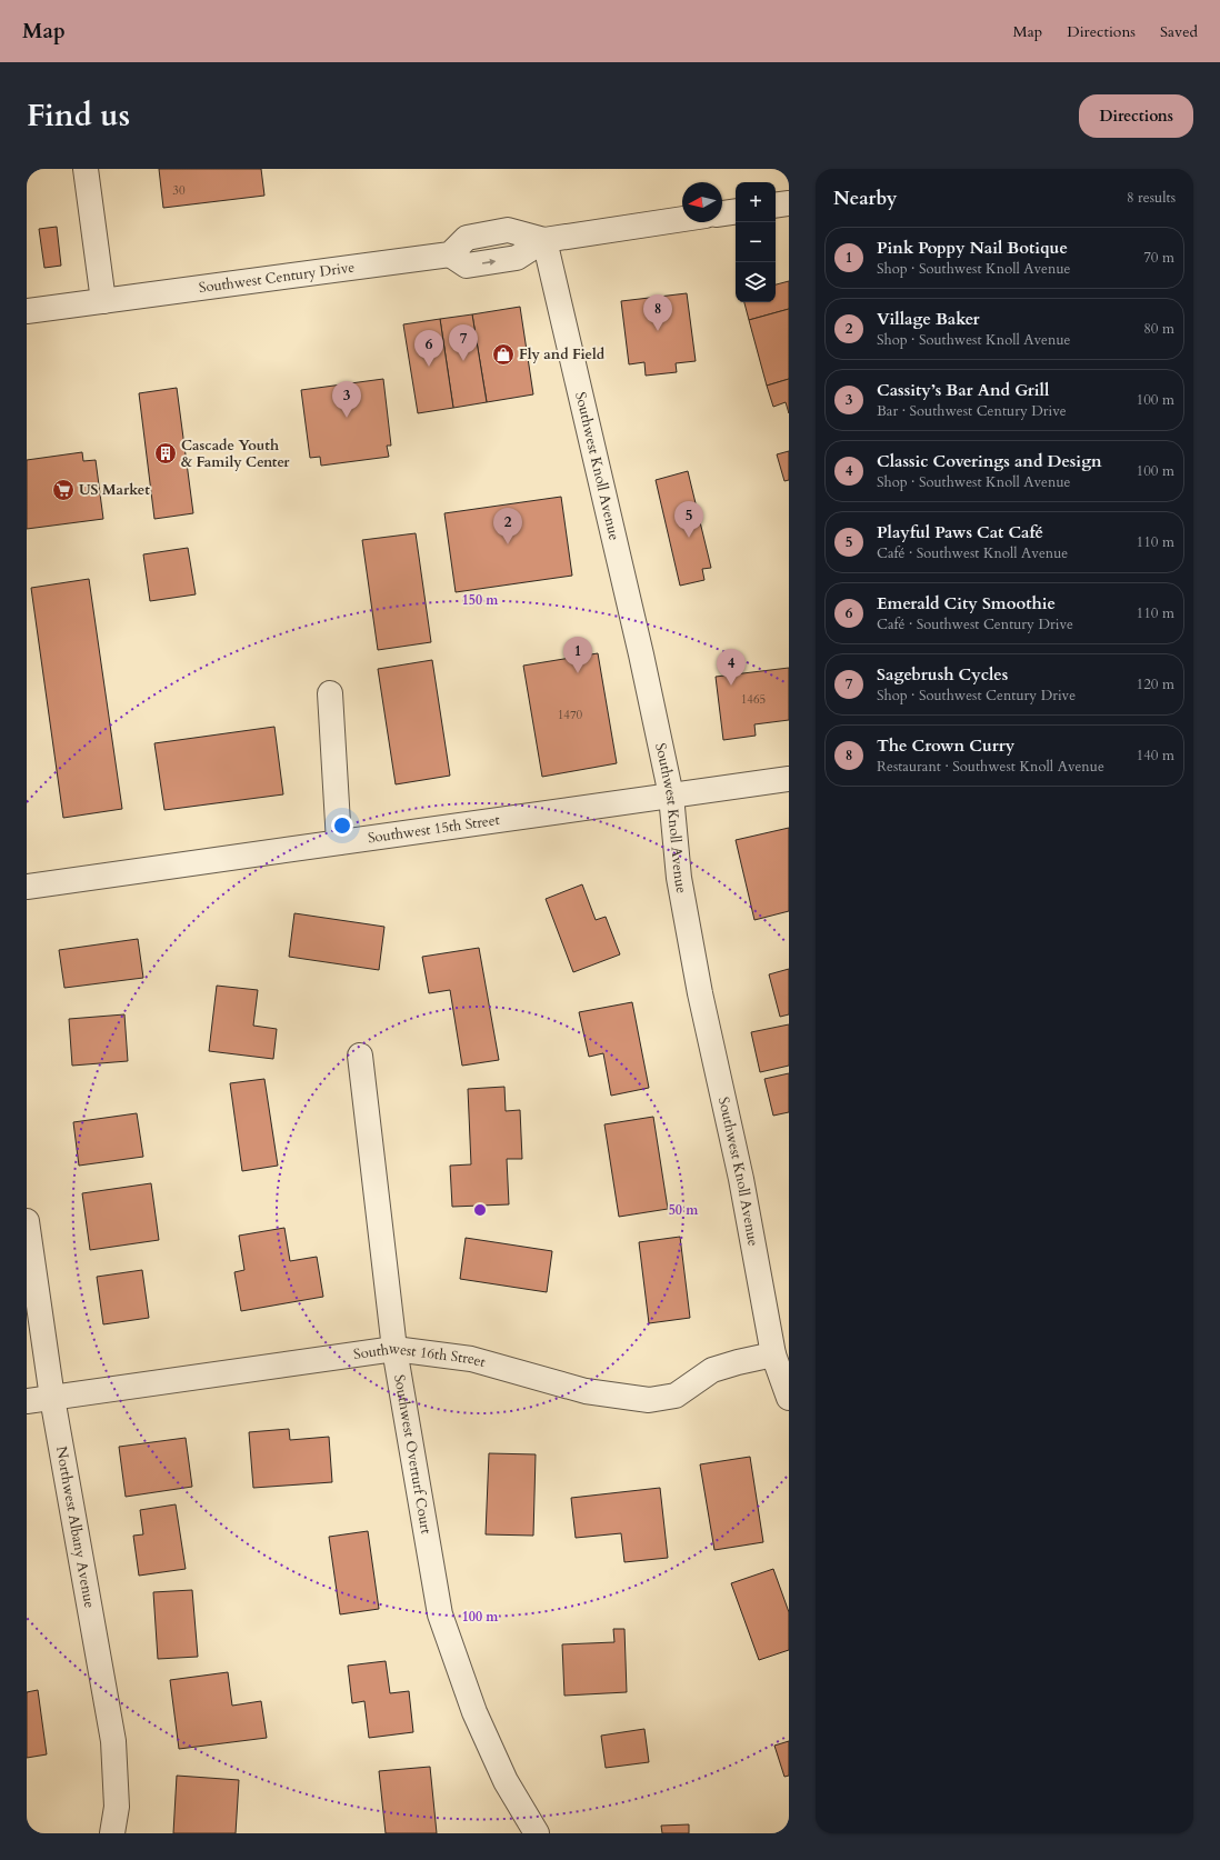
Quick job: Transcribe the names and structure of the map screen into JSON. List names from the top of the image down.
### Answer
{
  "streets": {
    "street": [
      "Southwest Century Drive",
      "Southwest Knoll Avenue",
      "Southwest 15th Street",
      "Southwest 16th Street",
      "Southwest Overturf Court",
      "Northwest Albany Avenue"
    ]
  },
  "crossings": [
    ["Southwest Century Drive", "Southwest Knoll Avenue"],
    ["Southwest Knoll Avenue", "Southwest 15th Street"],
    ["Southwest Knoll Avenue", "Southwest 16th Street"],
    ["Southwest 16th Street", "Southwest Overturf Court"],
    ["Southwest 16th Street", "Northwest Albany Avenue"]
  ],
  "places": {
    "shop": ["Fly and Field"],
    "building": ["Cascade Youth & Family Center"],
    "supermarket": ["US Market"]
  },
  "house_numbers": ["30", "1465", "1470"],
  "north": "left",
  "page": {
    "header": "Map",
    "nav": ["Map", "Directions", "Saved"],
    "title": "Find us",
    "buttons": "Directions",
    "heading": ["Nearby", "8 results"],
    "map_buttons": ["+", "−"],
    "list": [
      {
        "mark": "1",
        "name": "Pink Poppy Nail Botique",
        "note": "Shop · Southwest Knoll Avenue",
        "value": "70 m"
      },
      {
        "mark": "2",
        "name": "Village Baker",
        "note": "Shop · Southwest Knoll Avenue",
        "value": "80 m"
      },
      {
        "mark": "3",
        "name": "Cassity’s Bar And Grill",
        "note": "Bar · Southwest Century Drive",
        "value": "100 m"
      },
      {
        "mark": "4",
        "name": "Classic Coverings and Design",
        "note": "Shop · Southwest Knoll Avenue",
        "value": "100 m"
      },
      {
        "mark": "5",
        "name": "Playful Paws Cat Café",
        "note": "Café · Southwest Knoll Avenue",
        "value": "110 m"
      },
      {
        "mark": "6",
        "name": "Emerald City Smoothie",
        "note": "Café · Southwest Century Drive",
        "value": "110 m"
      },
      {
        "mark": "7",
        "name": "Sagebrush Cycles",
        "note": "Shop · Southwest Century Drive",
        "value": "120 m"
      },
      {
        "mark": "8",
        "name": "The Crown Curry",
        "note": "Restaurant · Southwest Knoll Avenue",
        "value": "140 m"
      }
    ],
    "pins": [
      "8",
      "7",
      "6",
      "3",
      "5",
      "2",
      "1",
      "4"
    ]
  },
  "rings": ["150 m", "50 m", "100 m"]
}
